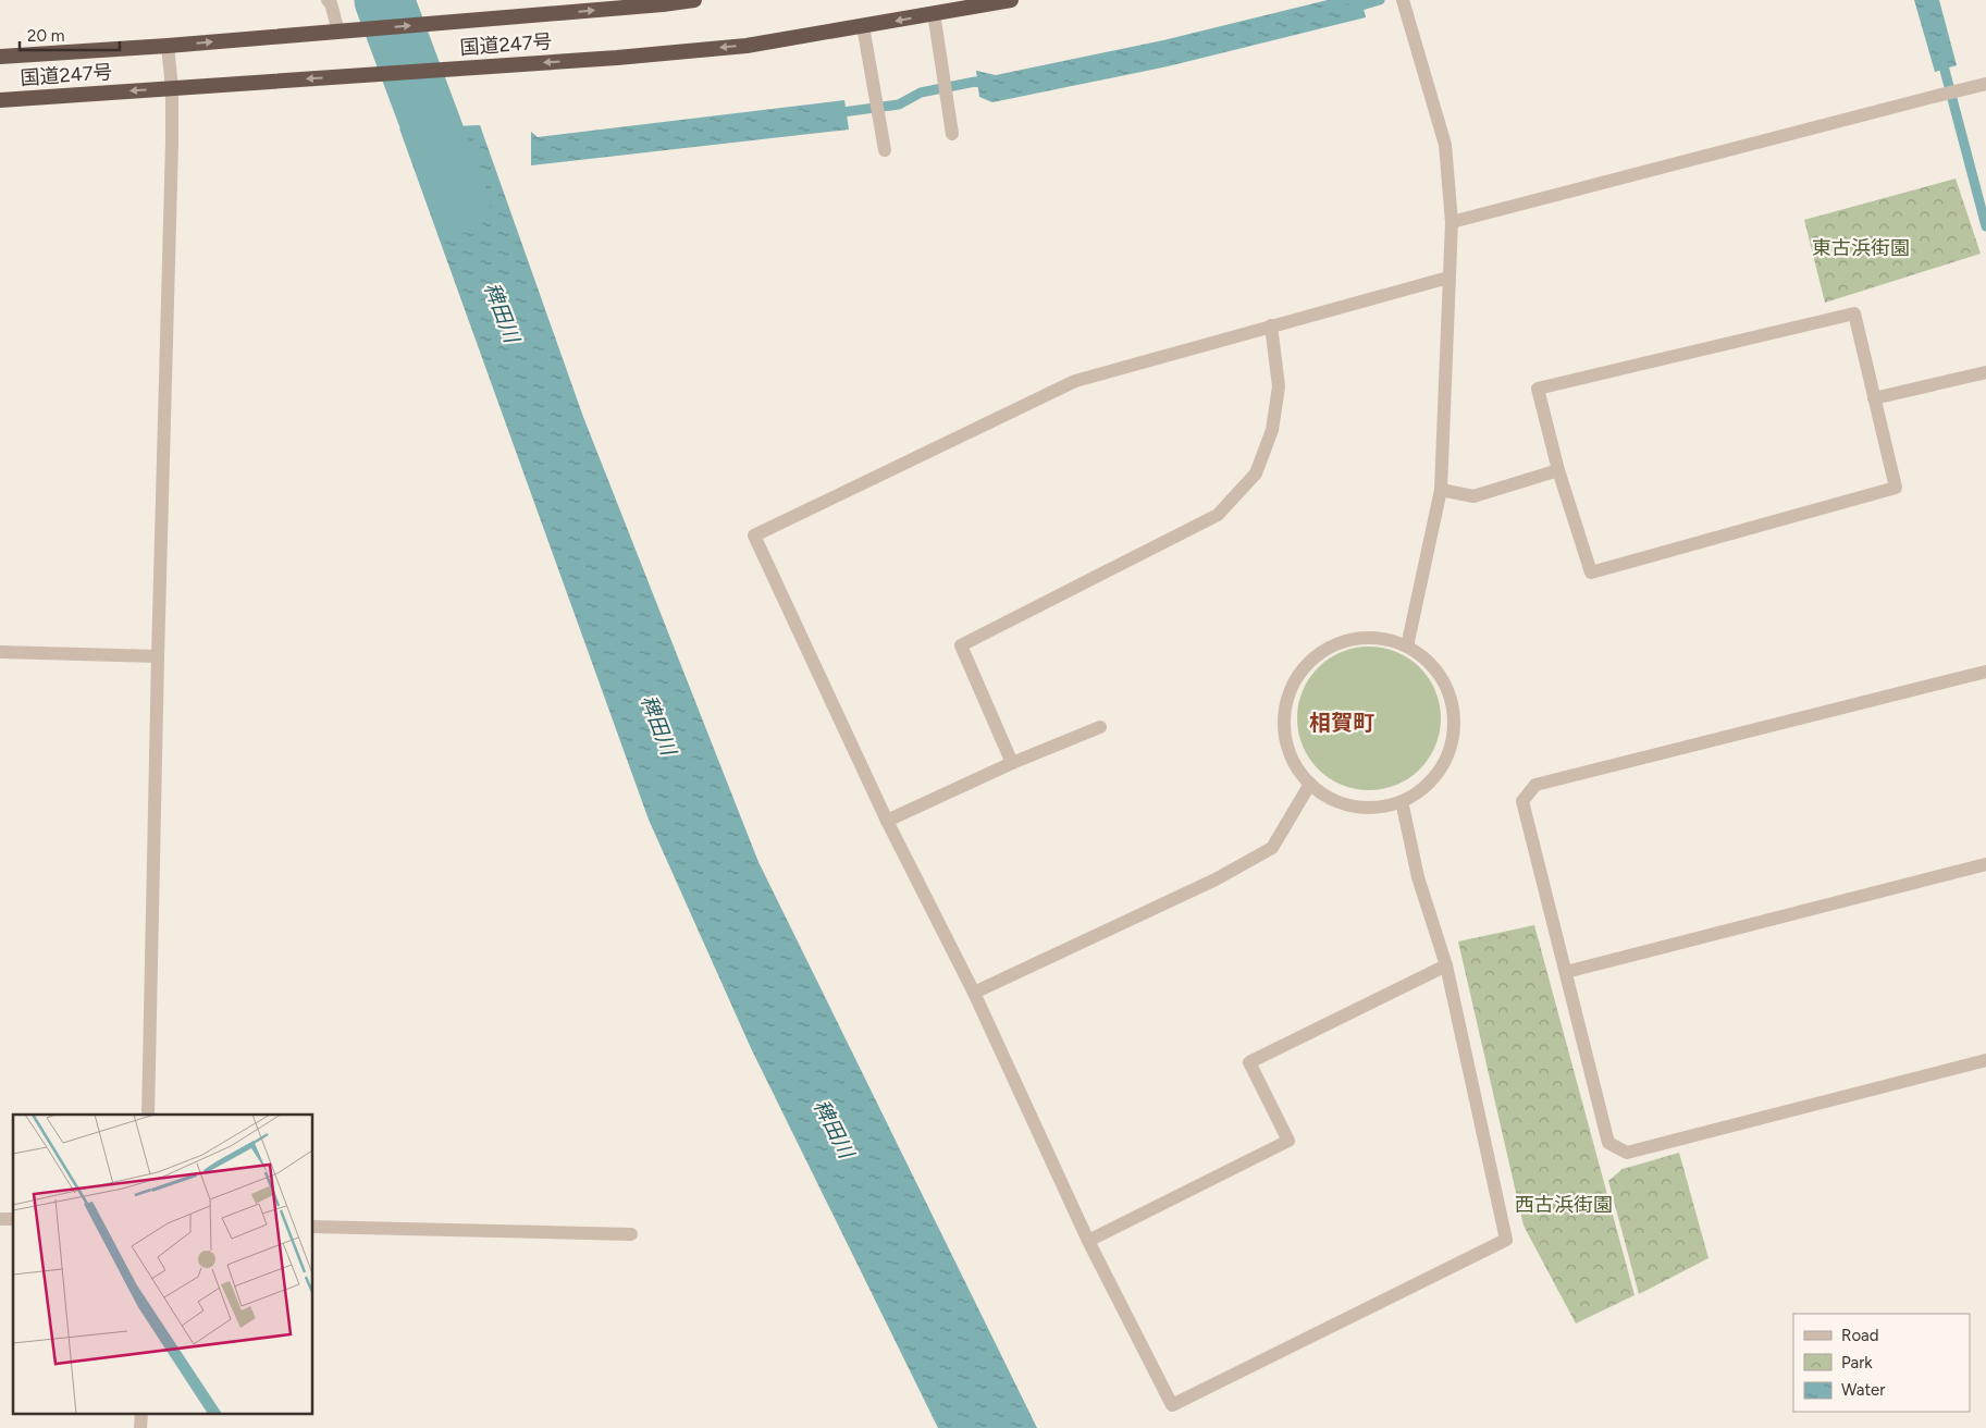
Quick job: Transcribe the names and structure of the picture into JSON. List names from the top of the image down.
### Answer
{
  "streets": {
    "highway": ["国道247号"]
  },
  "districts": ["相賀町"],
  "water": ["稗田川"],
  "parks": ["東古浜街園", "西古浜街園"],
  "legend": ["Road", "Park", "Water"],
  "scale_bar": "20 m"
}
